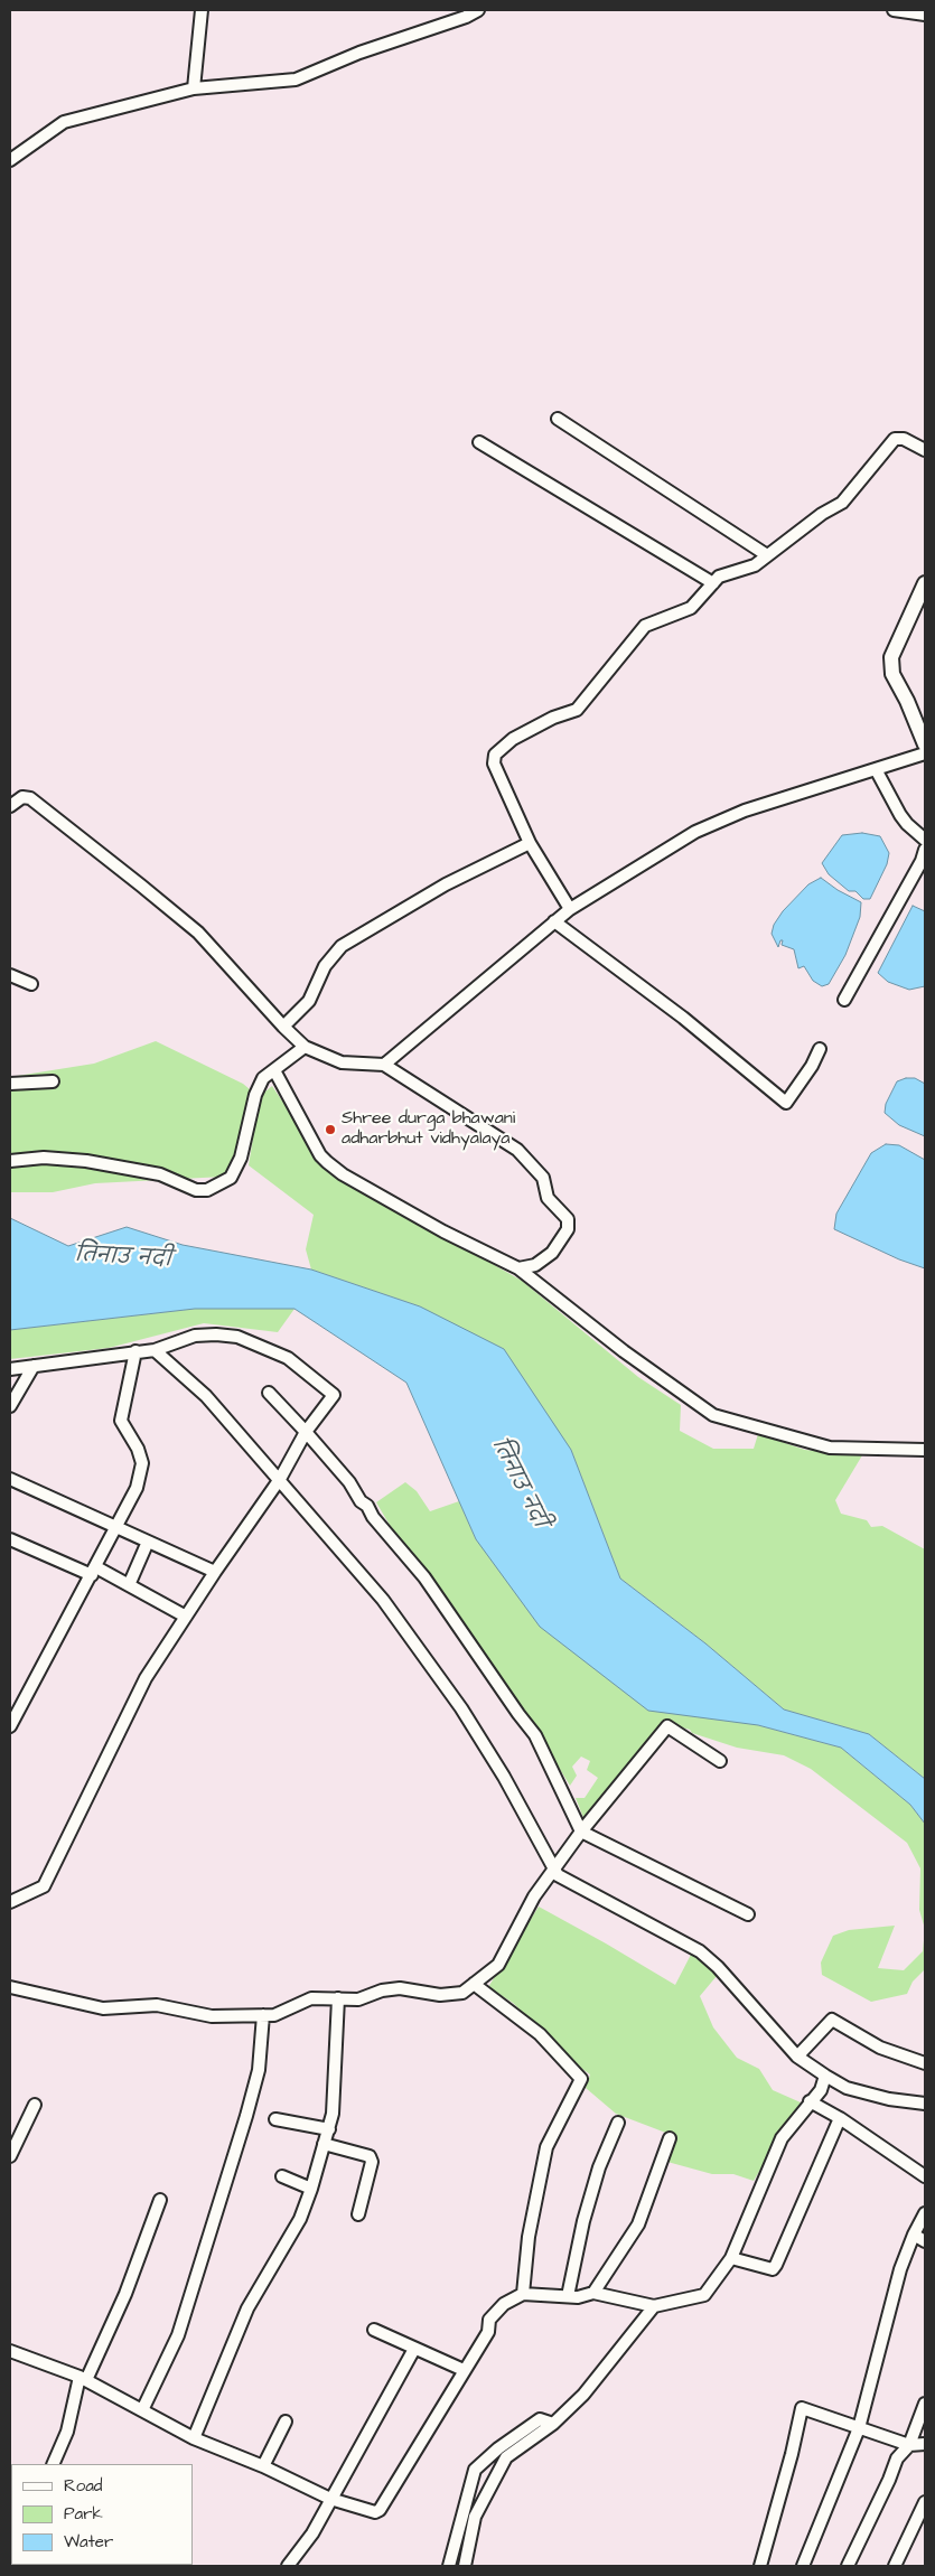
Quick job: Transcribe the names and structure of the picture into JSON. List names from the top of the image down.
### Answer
{
  "water": ["तिनाउ नदी"],
  "places": ["Shree durga bhawani adharbhut vidhyalaya"],
  "legend": ["Road", "Park", "Water"]
}
